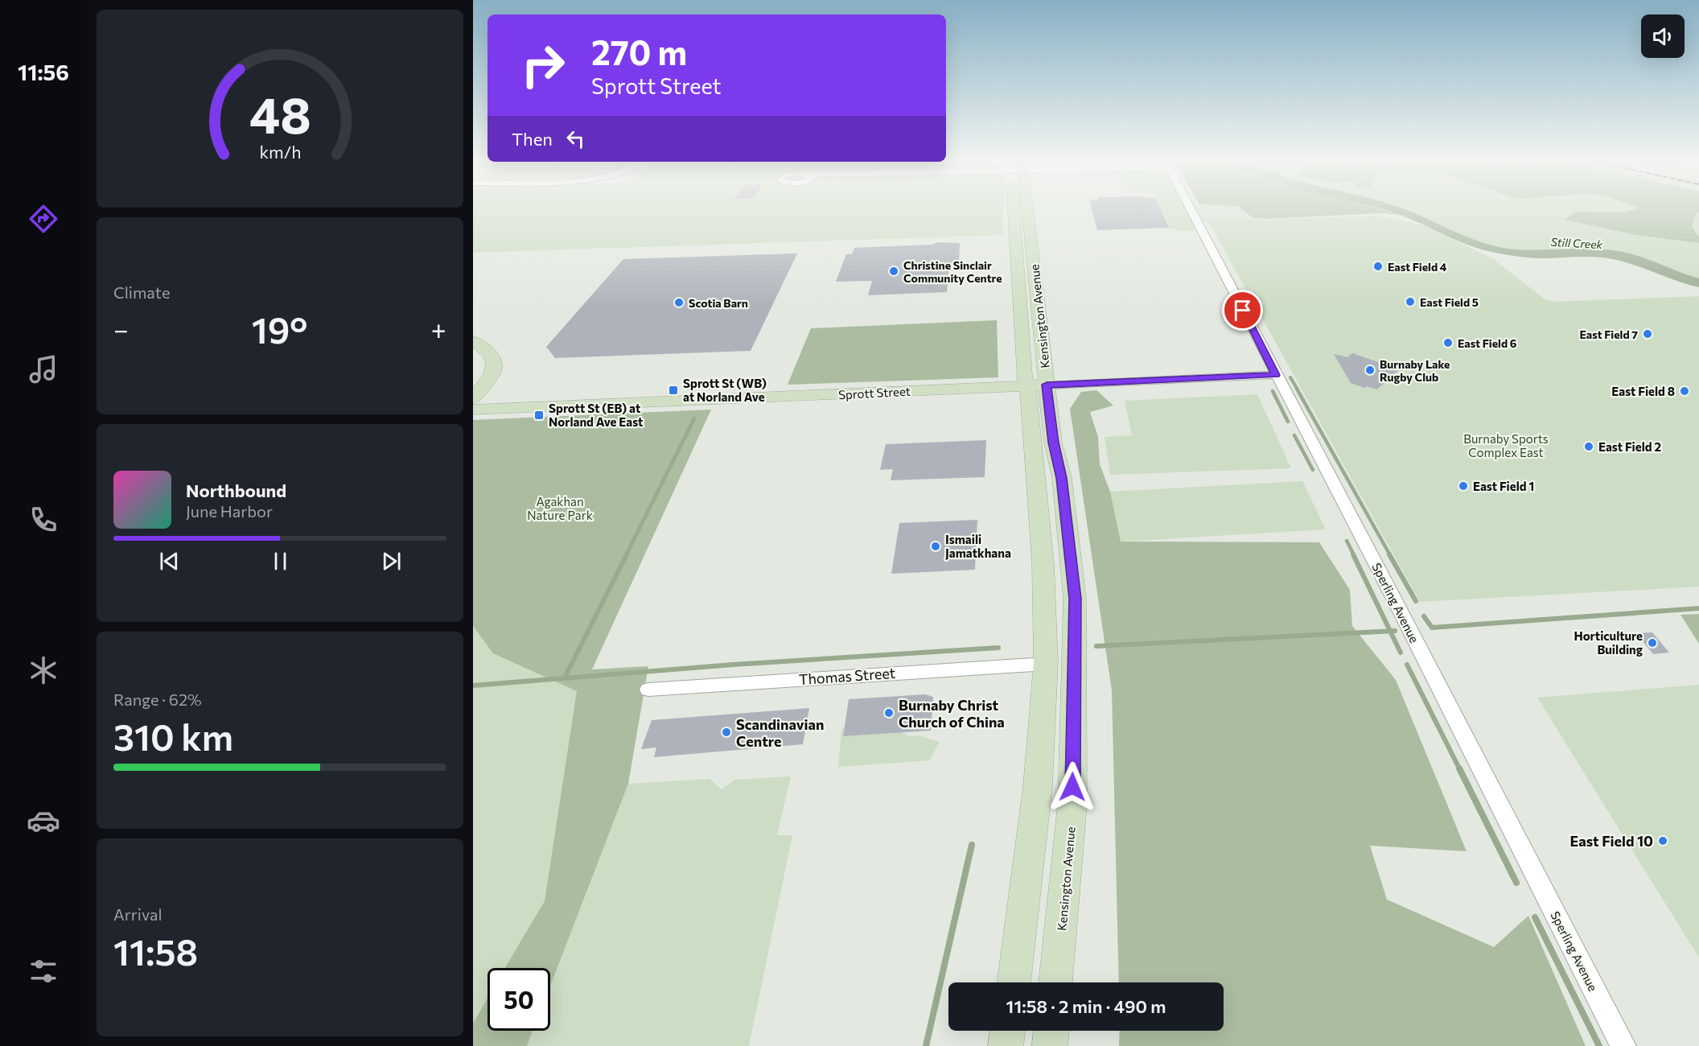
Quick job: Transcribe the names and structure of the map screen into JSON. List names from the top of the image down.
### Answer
{
  "streets": {
    "main road": ["Kensington Avenue", "Sprott Street"],
    "street": ["Sperling Avenue", "Thomas Street"]
  },
  "crossings": [
    ["Kensington Avenue", "Sprott Street"],
    ["Kensington Avenue", "Thomas Street"],
    ["Sprott Street", "Sperling Avenue"]
  ],
  "water": ["Still Creek"],
  "parks": ["Burnaby Sports Complex East", "Agakhan Nature Park"],
  "places": {
    "other": [
      "East Field 4",
      "Christine Sinclair Community Centre",
      "East Field 5",
      "Scotia Barn",
      "East Field 7",
      "East Field 6",
      "Burnaby Lake Rugby Club",
      "East Field 8",
      "East Field 2",
      "East Field 1",
      "Ismaili Jamatkhana",
      "Horticulture Building",
      "Burnaby Christ Church of China",
      "Scandinavian Centre",
      "East Field 10"
    ],
    "transit": ["Sprott St (WB) at Norland Ave", "Sprott St (EB) at Norland Ave East"]
  },
  "page": {
    "tabs": "11:56",
    "turn": ["270 m", "Sprott Street"],
    "then": "Then",
    "tile": [
      "Climate",
      ["Range · 62%", "310 km"],
      ["Arrival", "11:58"]
    ],
    "heat": ["−", "19°", "+"],
    "song": ["Northbound", "June Harbor"],
    "limit": "50",
    "trip": "11:58 · 2 min · 490 m",
    "gauge": ["48", "km/h"]
  }
}
